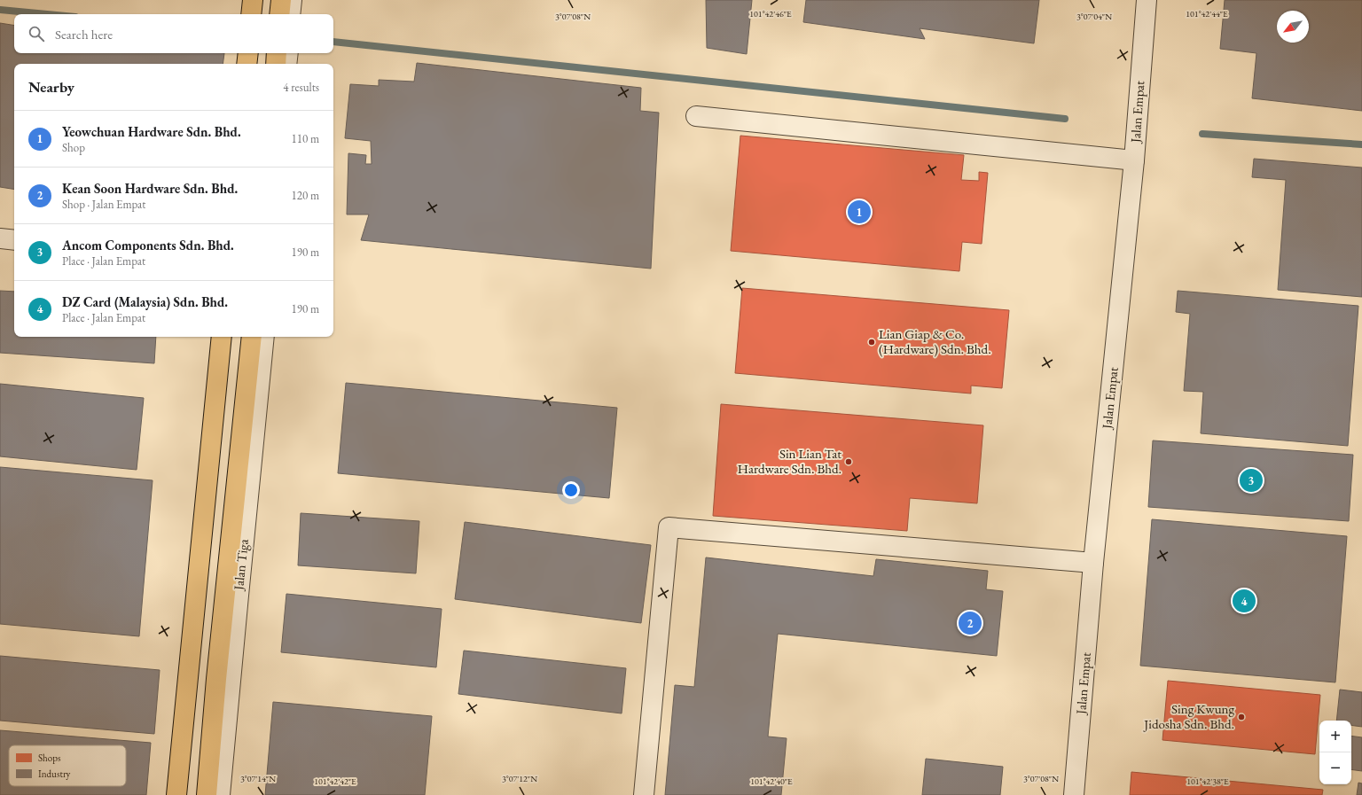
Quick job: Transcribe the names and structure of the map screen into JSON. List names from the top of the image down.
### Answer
{
  "streets": {
    "street": ["Jalan Empat", "Jalan Tiga"]
  },
  "places": ["Lian Giap & Co. (Hardware) Sdn. Bhd.", "Sin Lian Tat Hardware Sdn. Bhd.", "Sing Kwung Jidosha Sdn. Bhd."],
  "legend": ["Shops", "Industry"],
  "north": "bottom left",
  "page": {
    "search": "Search here",
    "heading": ["Nearby", "4 results"],
    "list": [
      {
        "mark": "1",
        "name": "Yeowchuan Hardware Sdn. Bhd.",
        "note": "Shop",
        "value": "110 m"
      },
      {
        "mark": "2",
        "name": "Kean Soon Hardware Sdn. Bhd.",
        "note": "Shop · Jalan Empat",
        "value": "120 m"
      },
      {
        "mark": "3",
        "name": "Ancom Components Sdn. Bhd.",
        "note": "Place · Jalan Empat",
        "value": "190 m"
      },
      {
        "mark": "4",
        "name": "DZ Card (Malaysia) Sdn. Bhd.",
        "note": "Place · Jalan Empat",
        "value": "190 m"
      }
    ],
    "pins": [
      "1",
      "3",
      "4",
      "2"
    ],
    "map_buttons": ["+", "−"]
  },
  "coordinates": [
    "101°42'46\"E",
    "101°42'44\"E",
    "3°07'08\"N",
    "3°07'04\"N",
    "3°07'14\"N",
    "3°07'12\"N",
    "101°42'42\"E",
    "101°42'40\"E",
    "101°42'38\"E"
  ]
}
